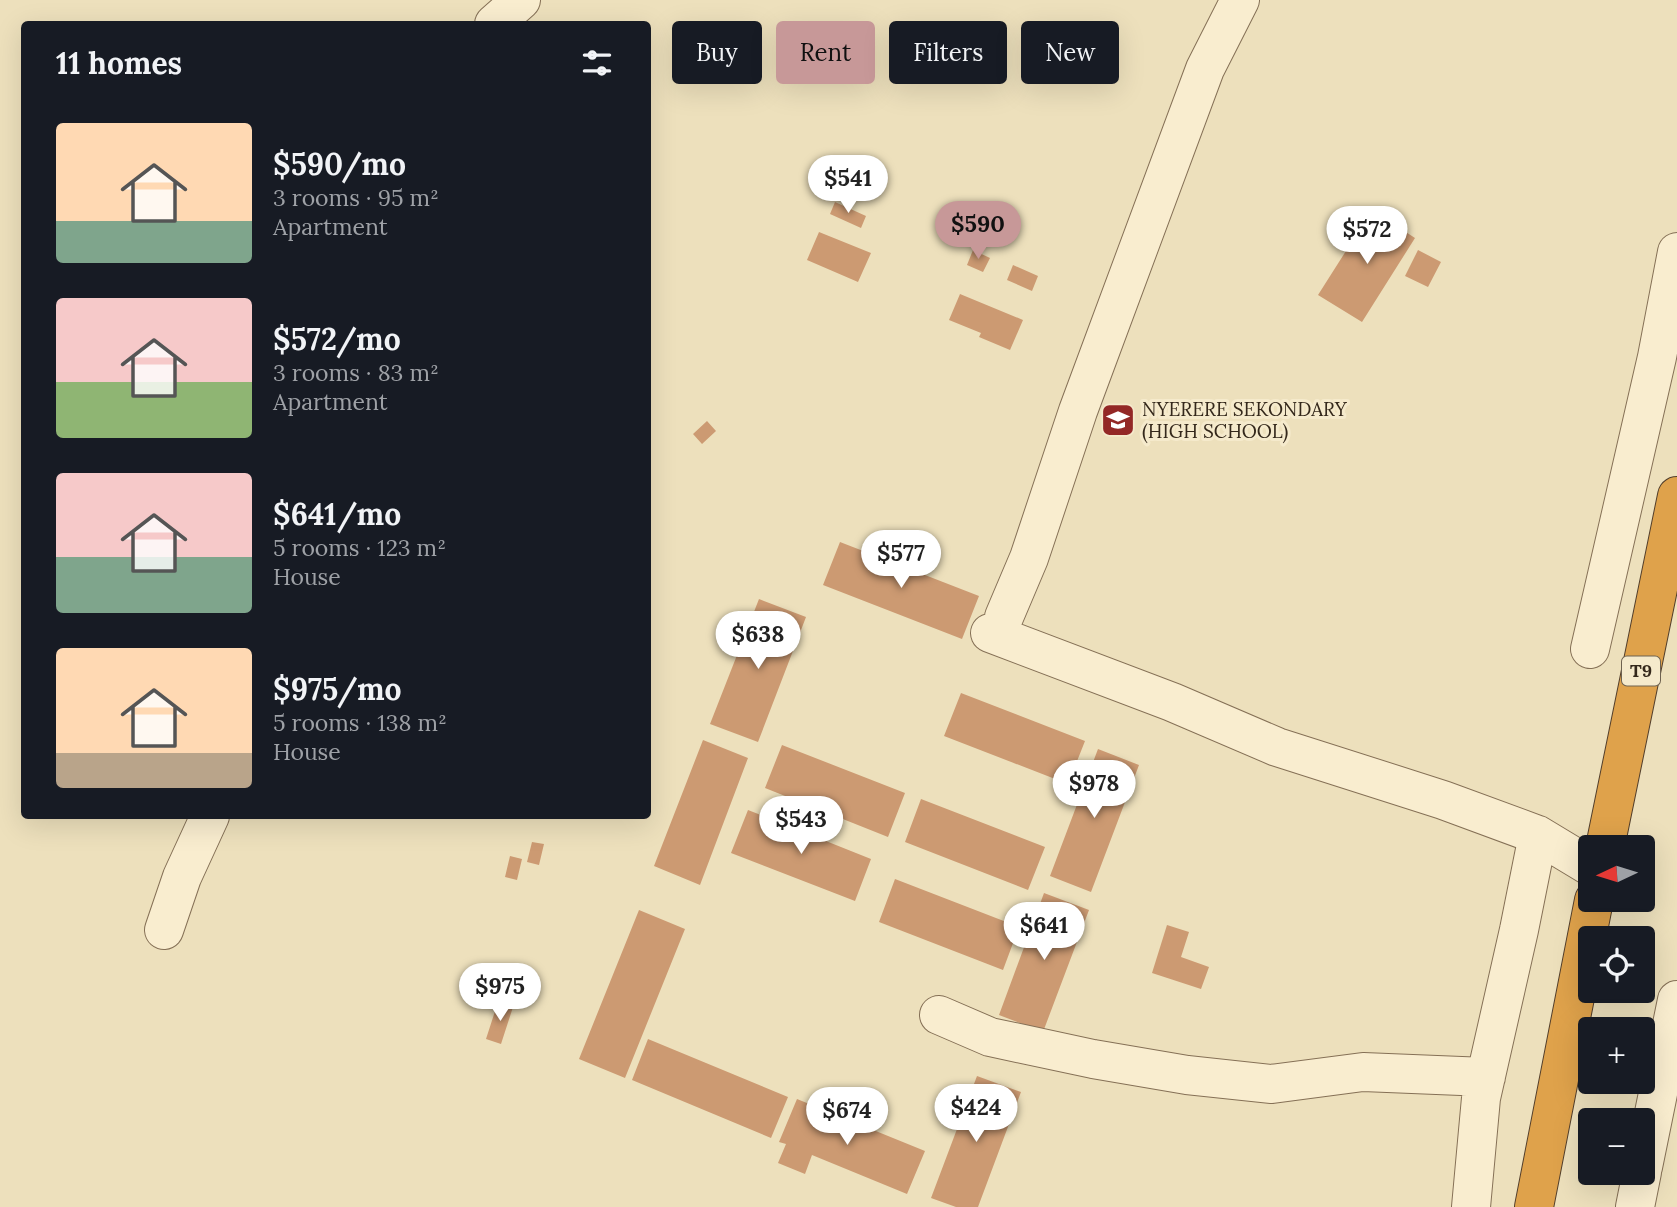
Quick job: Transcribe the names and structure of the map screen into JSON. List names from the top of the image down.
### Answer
{
  "streets": {
    "highway": ["T9"]
  },
  "places": {
    "school or university": ["NYERERE SEKONDARY (HIGH SCHOOL)"]
  },
  "north": "left",
  "page": {
    "chip": [
      "Buy",
      "Rent",
      "Filters",
      "New"
    ],
    "heading": "11 homes",
    "list": [
      {
        "name": "$590/mo",
        "note": "3 rooms · 95 m² · Apartment"
      },
      {
        "name": "$572/mo",
        "note": "3 rooms · 83 m² · Apartment"
      },
      {
        "name": "$641/mo",
        "note": "5 rooms · 123 m² · House"
      },
      {
        "name": "$975/mo",
        "note": "5 rooms · 138 m² · House"
      }
    ],
    "price": [
      "$541",
      "$590",
      "$572",
      "$577",
      "$638",
      "$978",
      "$543",
      "$641",
      "$975",
      "$424",
      "$674"
    ],
    "map_buttons": ["+", "−"]
  }
}
